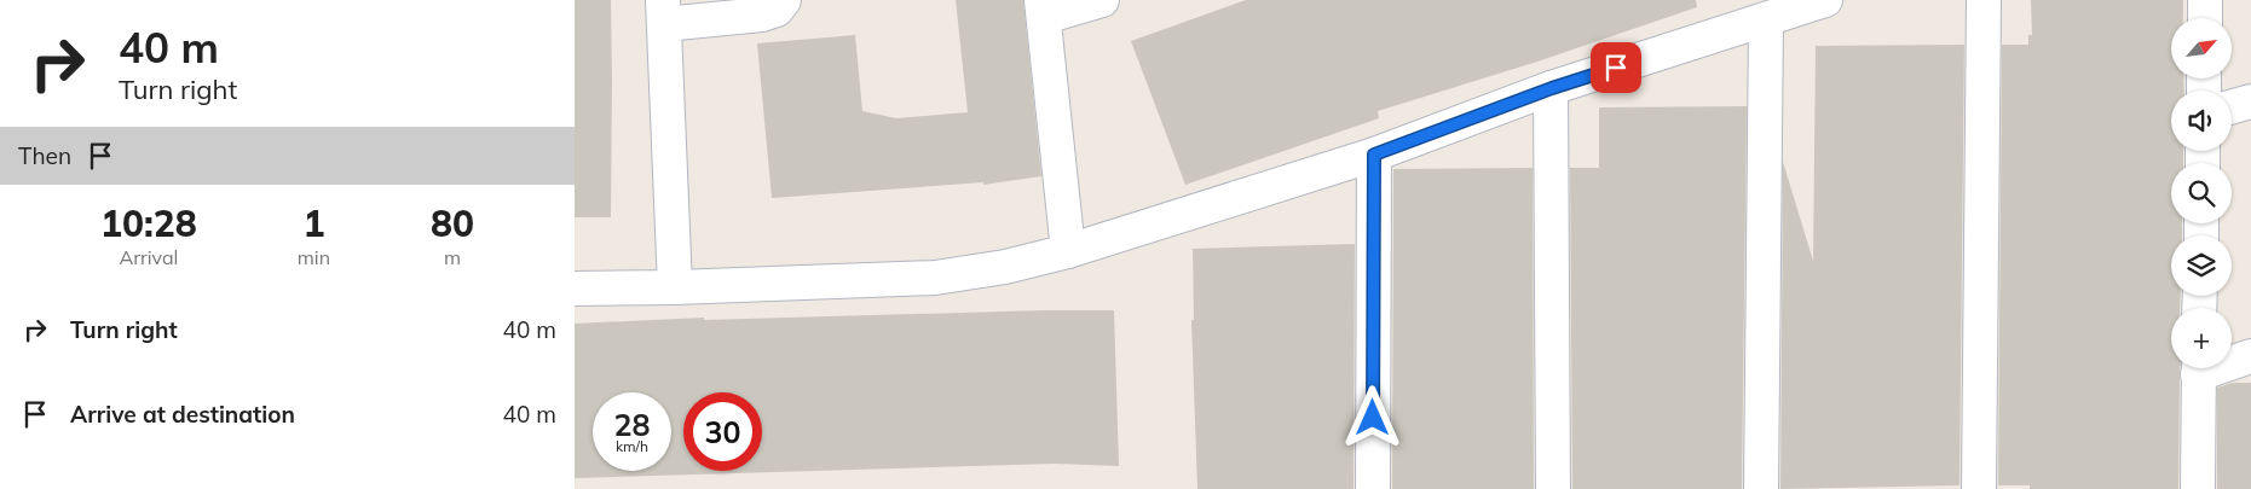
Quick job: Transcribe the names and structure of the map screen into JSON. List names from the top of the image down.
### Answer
{
  "north": "top right",
  "page": {
    "turn": ["40 m", "Turn right"],
    "map_buttons": "+",
    "then": "Then",
    "eta": [
      "10:28",
      "Arrival",
      "1",
      "min",
      "80",
      "m"
    ],
    "list": [
      {
        "name": "Turn right",
        "value": "40 m"
      },
      {
        "name": "Arrive at destination",
        "value": "40 m"
      }
    ],
    "speed": "28 km/h",
    "limit": "30"
  }
}
